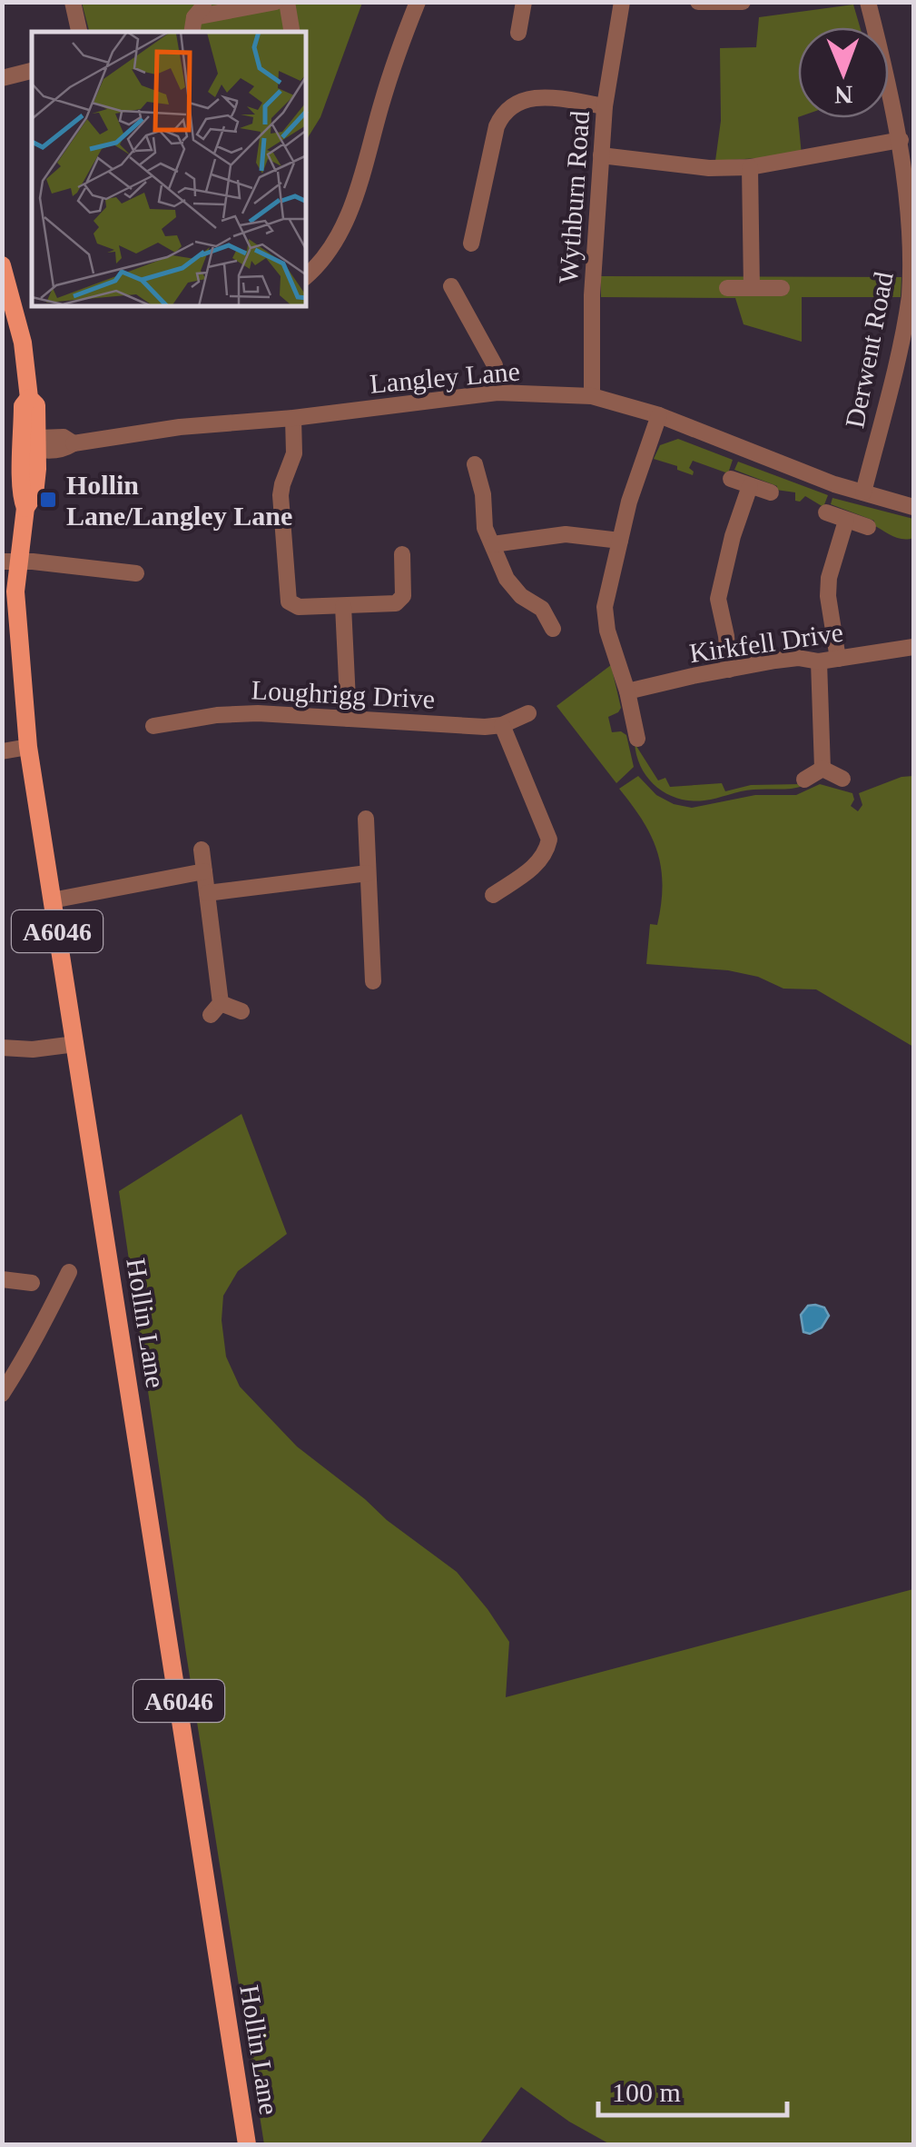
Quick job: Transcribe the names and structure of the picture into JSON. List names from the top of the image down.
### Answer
{
  "streets": {
    "main road": ["A6046", "Hollin Lane"],
    "street": [
      "Wythburn Road",
      "Derwent Road",
      "Langley Lane",
      "Kirkfell Drive",
      "Loughrigg Drive"
    ]
  },
  "crossings": [
    ["Wythburn Road", "Langley Lane"],
    ["Derwent Road", "Langley Lane"],
    ["Langley Lane", "Hollin Lane"]
  ],
  "places": {
    "transit": ["Hollin Lane/Langley Lane"]
  },
  "scale_bar": "100 m",
  "north": "bottom"
}
